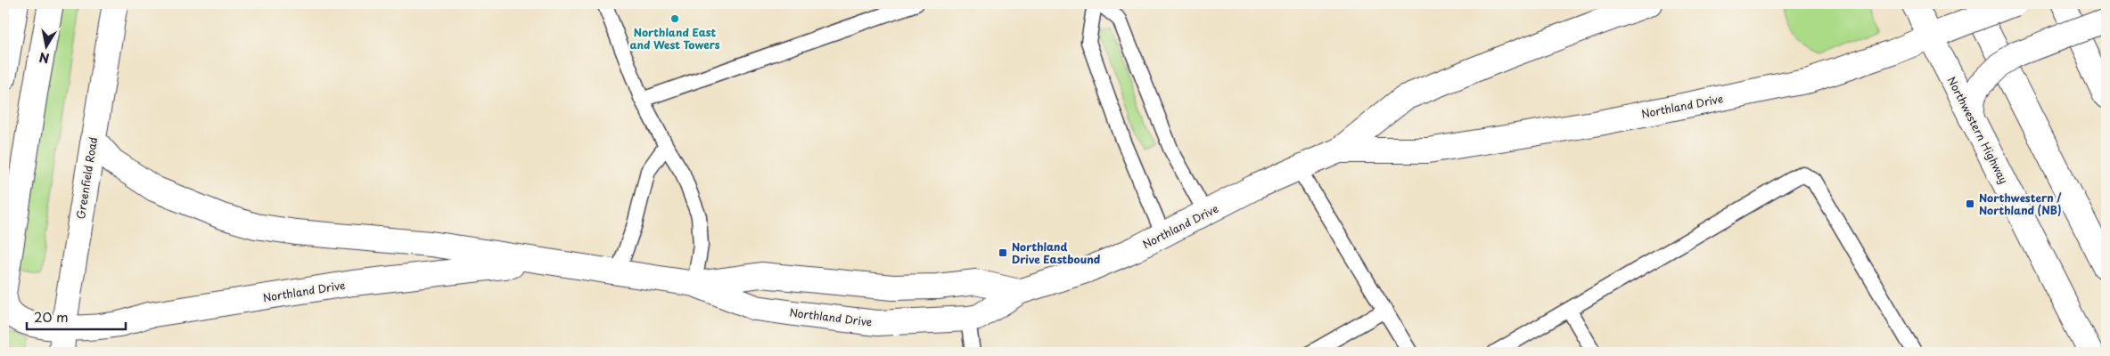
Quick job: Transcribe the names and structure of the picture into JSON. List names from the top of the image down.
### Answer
{
  "streets": {
    "main road": ["Northland Drive", "Northwestern Highway", "Greenfield Road"]
  },
  "crossings": [
    ["Northland Drive", "Northwestern Highway"],
    ["Northland Drive", "Greenfield Road"]
  ],
  "places": {
    "other": ["Northland East and West Towers"],
    "transit": ["Northwestern / Northland (NB)", "Northland Drive Eastbound"]
  },
  "scale_bar": "20 m",
  "north": "bottom"
}
